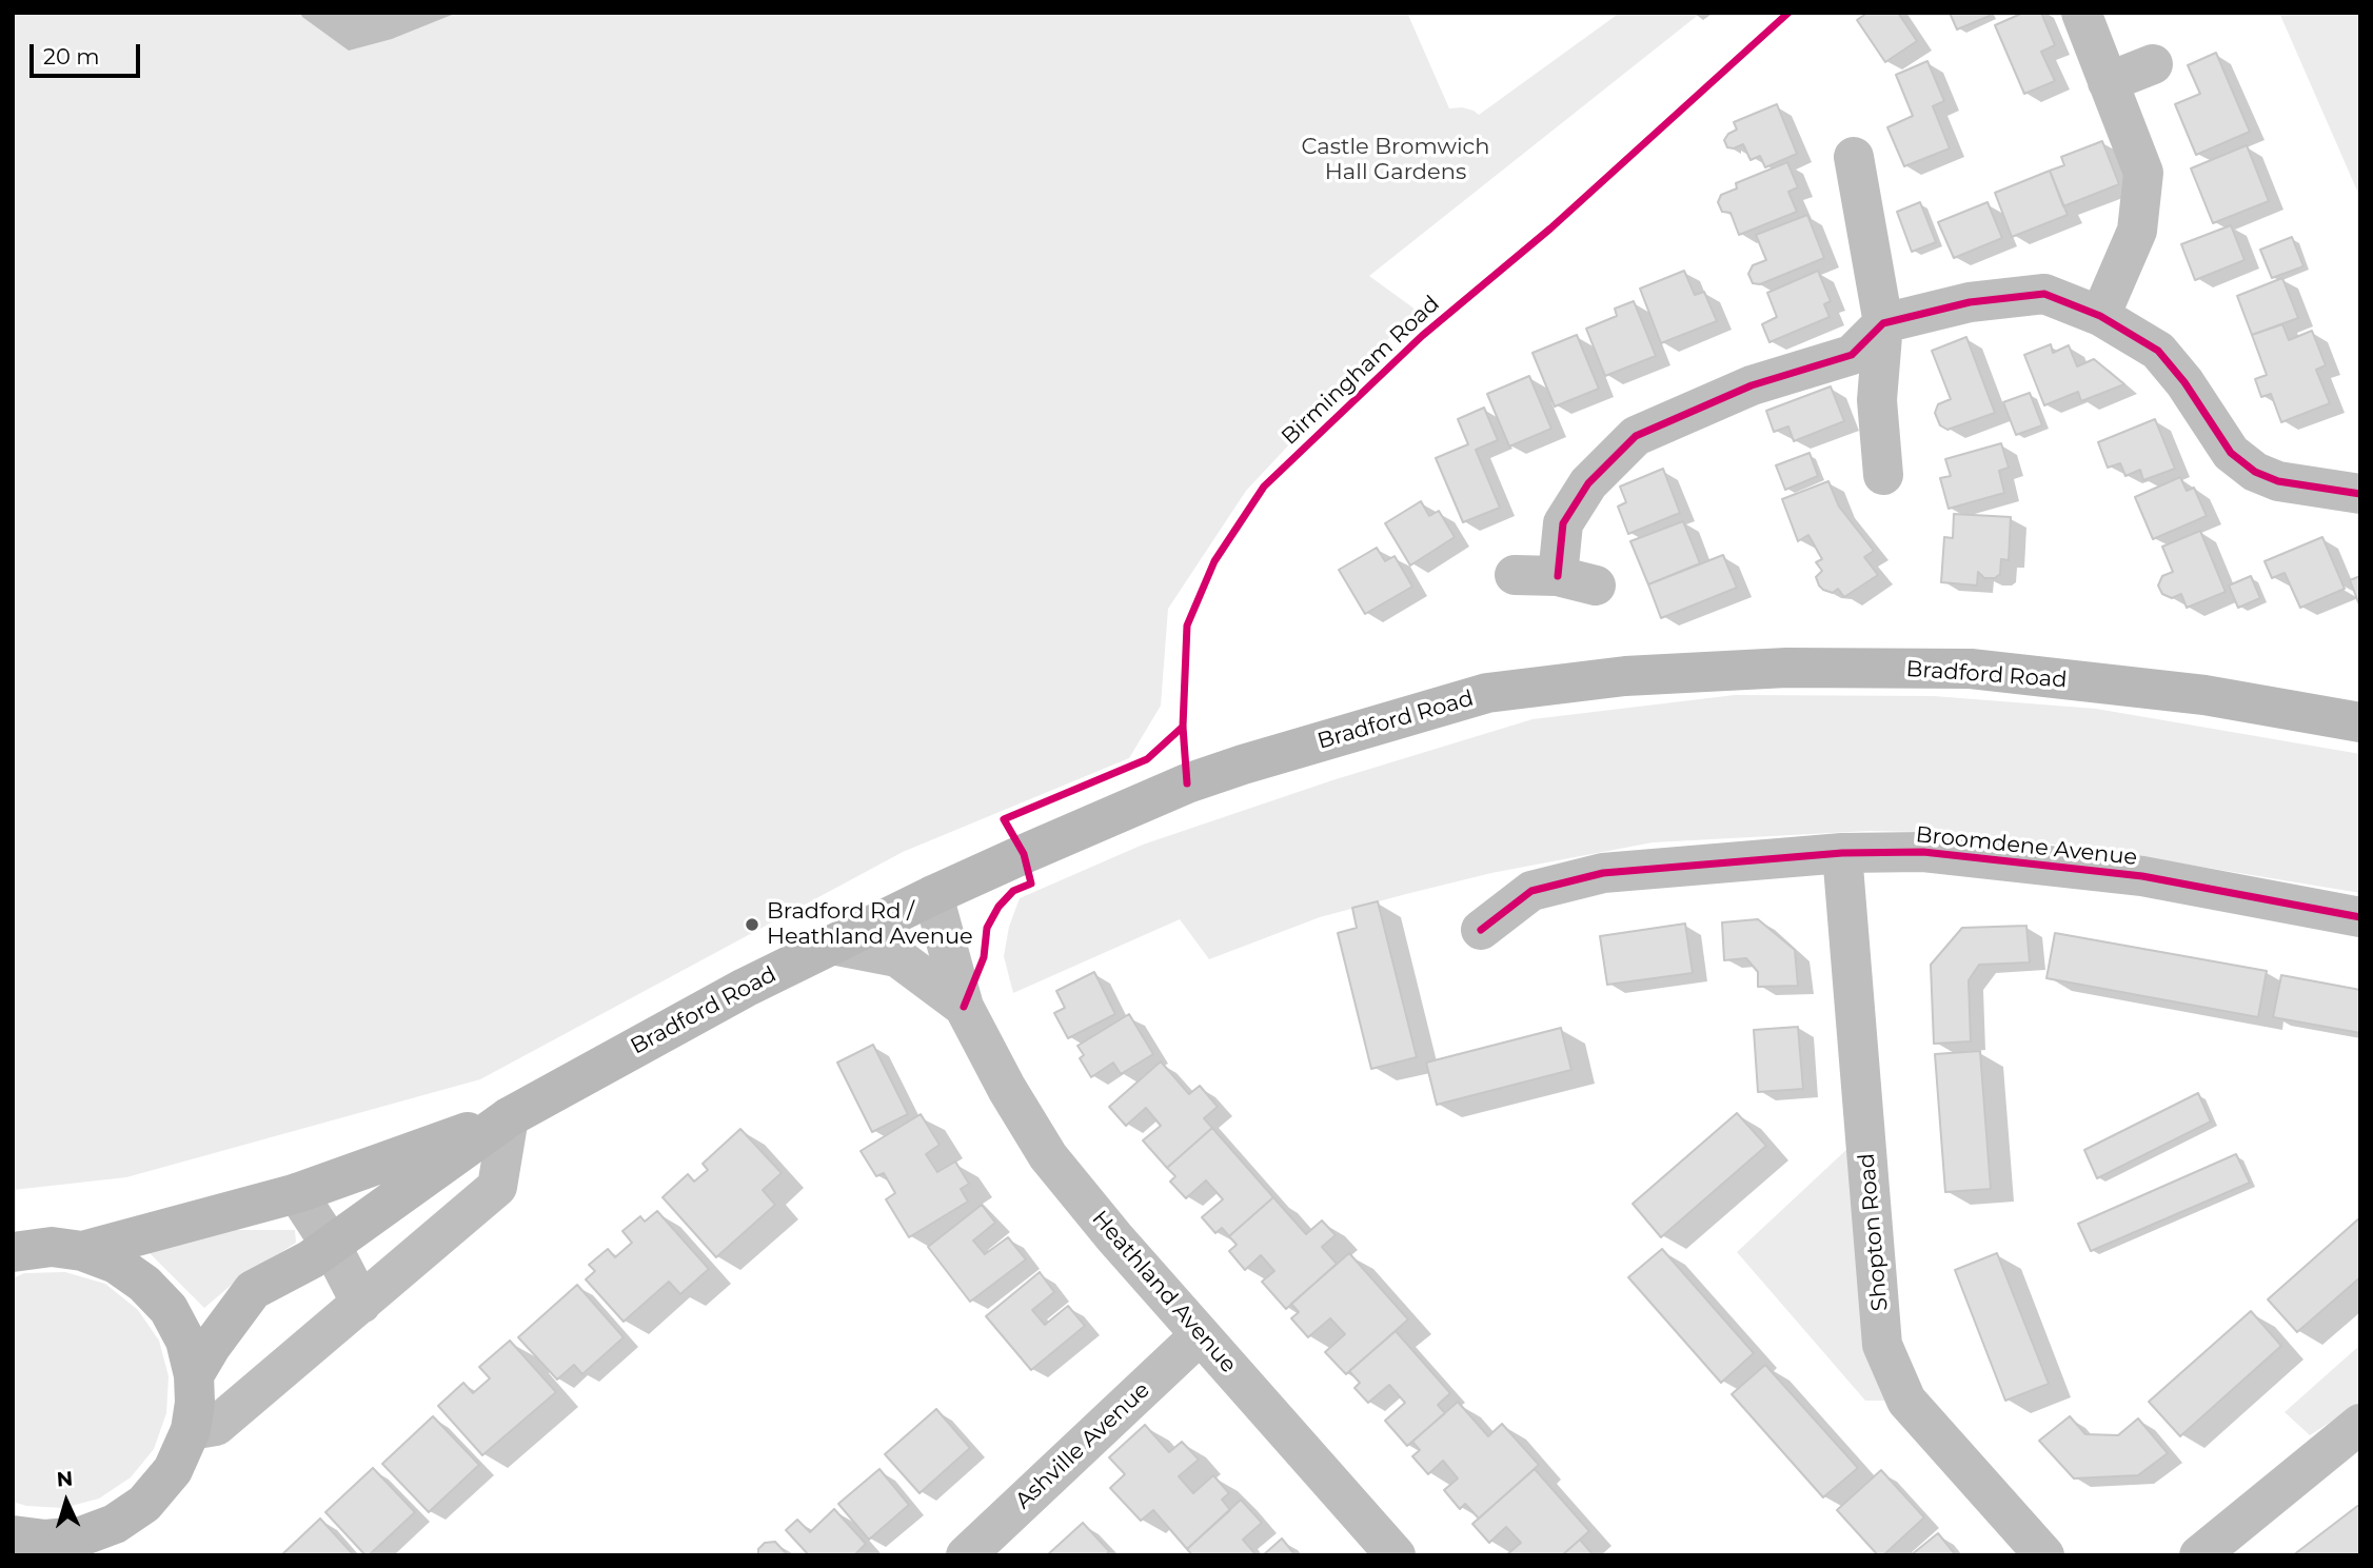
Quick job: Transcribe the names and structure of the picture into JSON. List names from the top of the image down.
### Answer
{
  "streets": {
    "main road": ["Bradford Road"],
    "street": [
      "Broomdene Avenue",
      "Shopton Road",
      "Heathland Avenue",
      "Ashville Avenue"
    ],
    "cycle path": ["Birmingham Road"]
  },
  "crossings": [
    ["Bradford Road", "Heathland Avenue"],
    ["Broomdene Avenue", "Shopton Road"],
    ["Heathland Avenue", "Ashville Avenue"]
  ],
  "parks": ["Castle Bromwich Hall Gardens"],
  "places": ["Bradford Rd / Heathland Avenue"],
  "scale_bar": "20 m",
  "north": "top"
}
